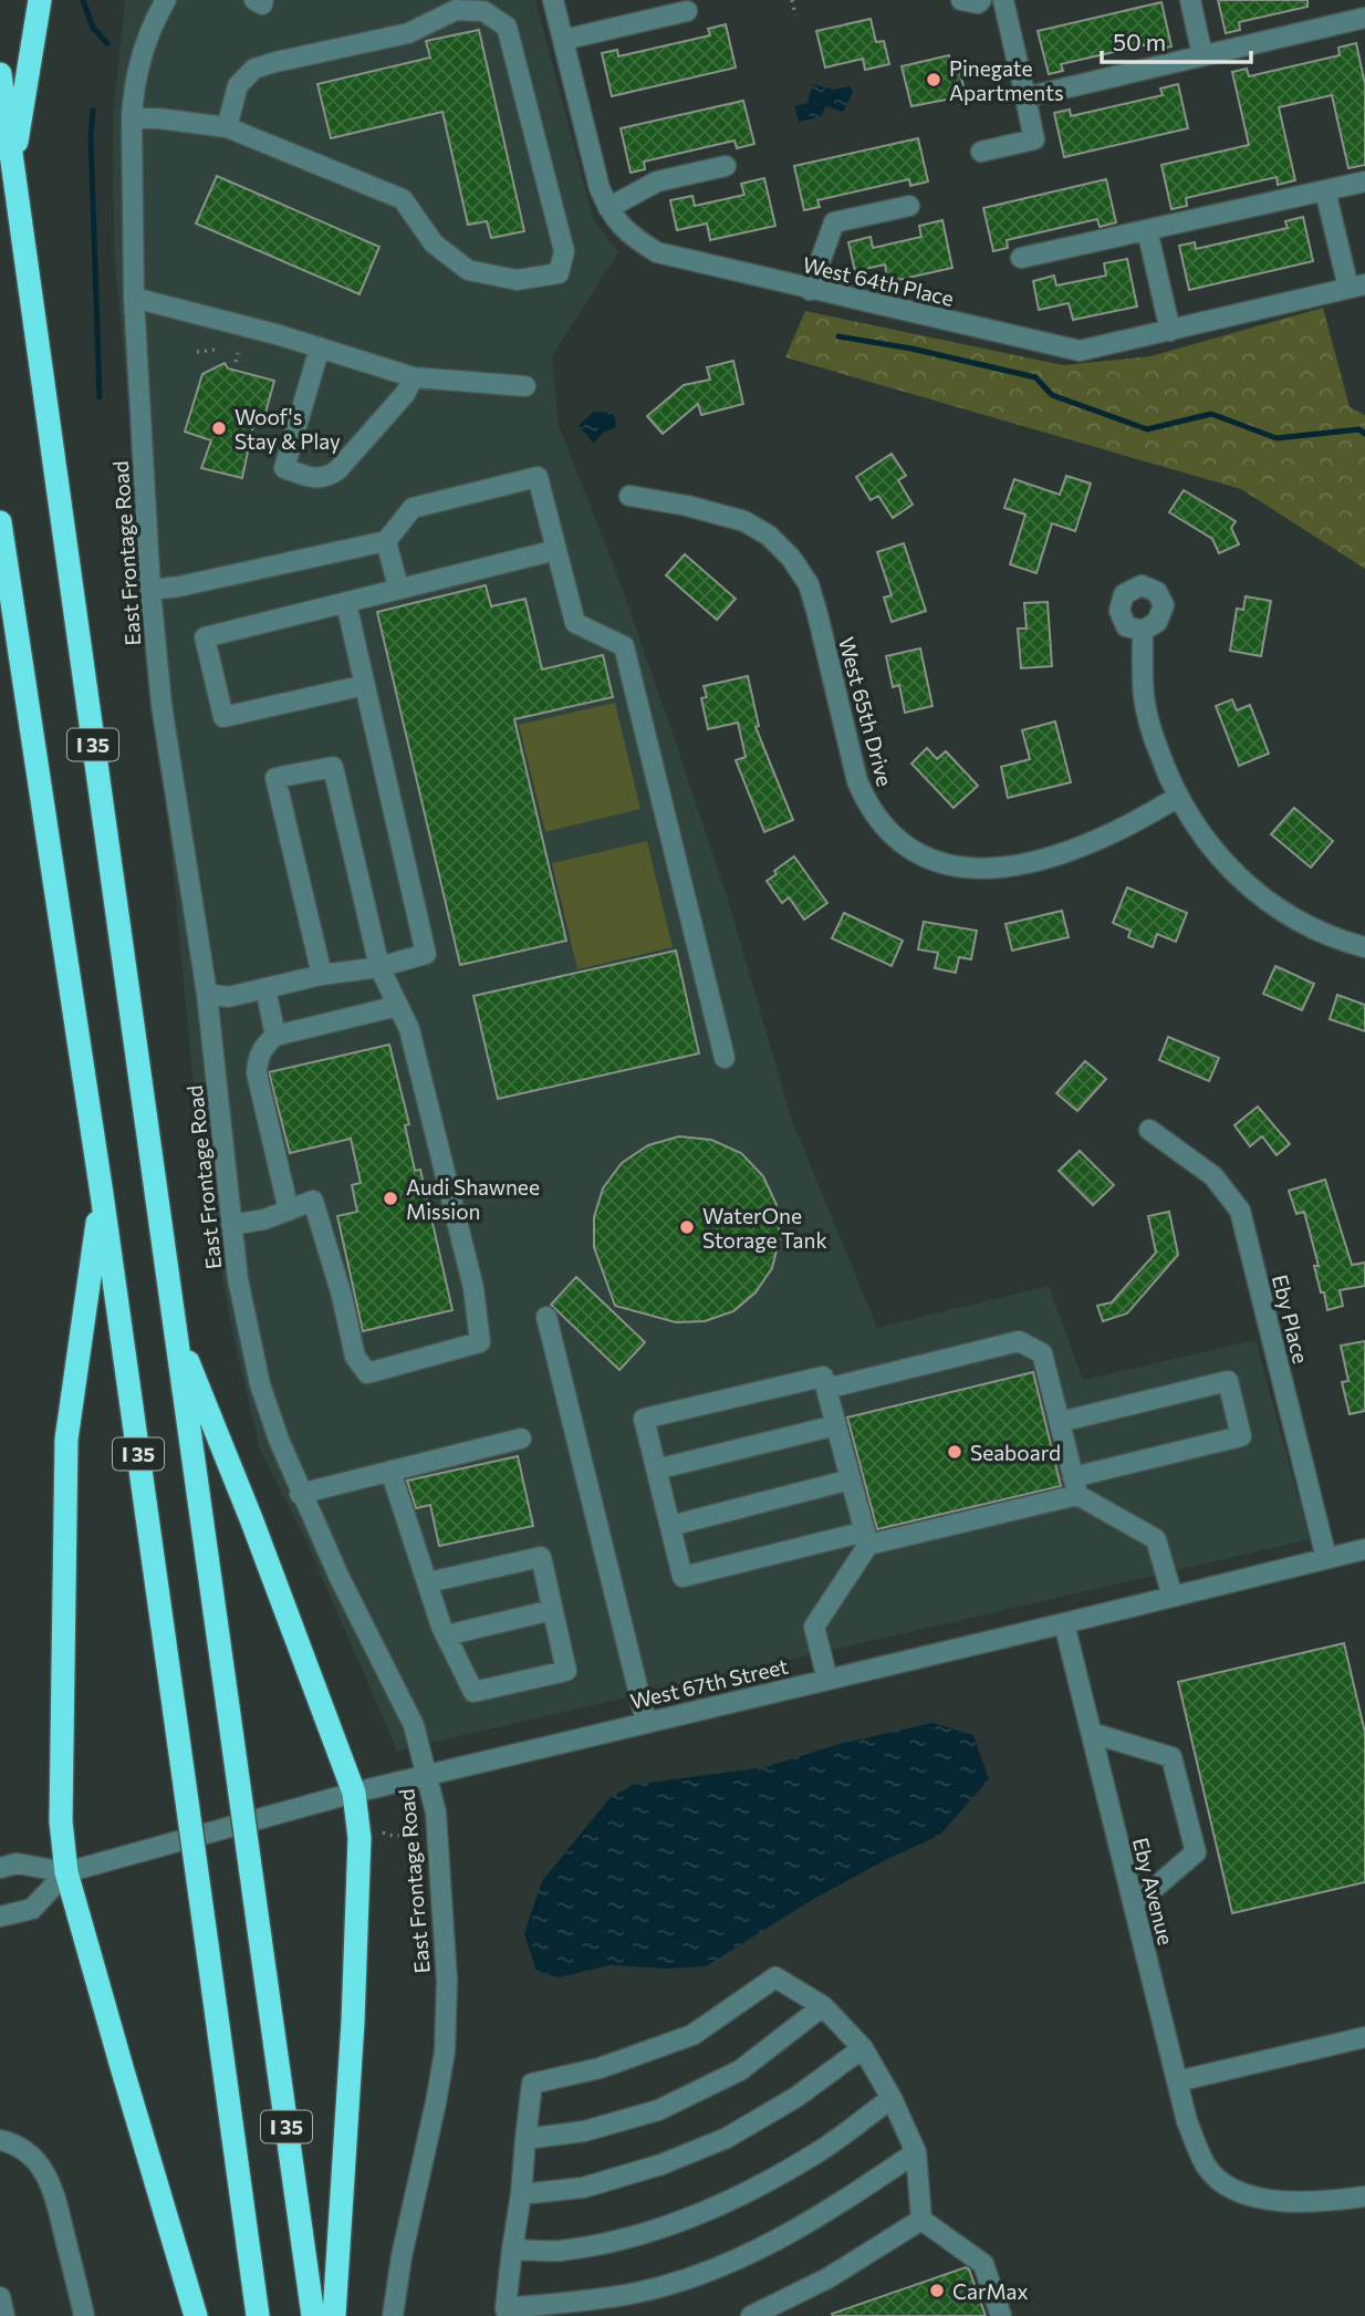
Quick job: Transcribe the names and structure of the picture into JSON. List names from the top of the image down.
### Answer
{
  "streets": {
    "highway": ["I 35"],
    "street": [
      "West 64th Place",
      "East Frontage Road",
      "West 65th Drive",
      "Eby Place",
      "West 67th Street",
      "Eby Avenue"
    ]
  },
  "crossings": [
    ["East Frontage Road", "West 67th Street"],
    ["Eby Place", "West 67th Street"],
    ["West 67th Street", "Eby Avenue"]
  ],
  "places": [
    "Pinegate Apartments",
    "Woof's Stay & Play",
    "Audi Shawnee Mission",
    "WaterOne Storage Tank",
    "Seaboard",
    "CarMax"
  ],
  "scale_bar": "50 m"
}
